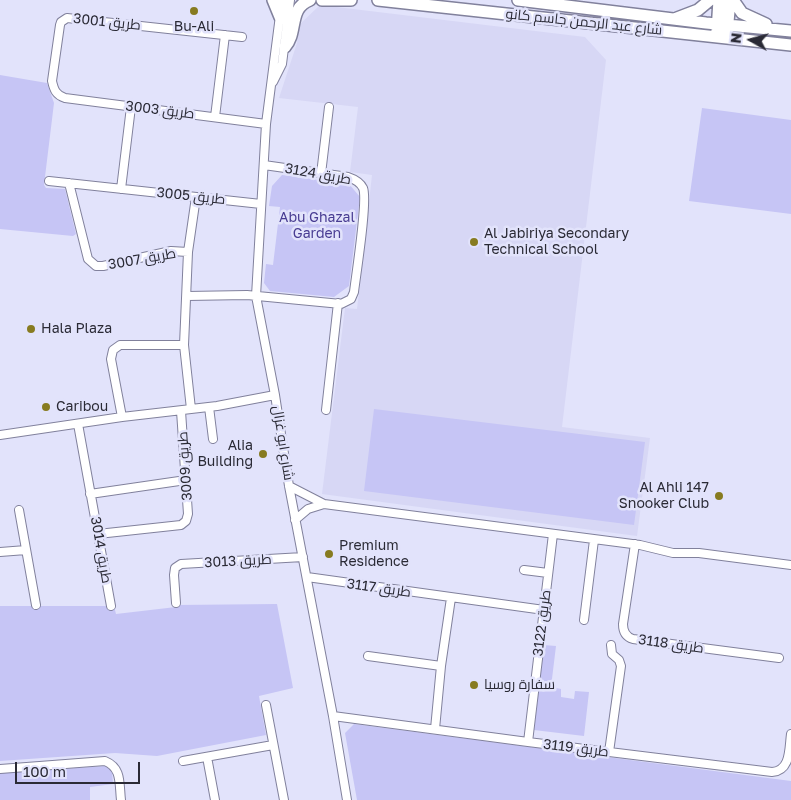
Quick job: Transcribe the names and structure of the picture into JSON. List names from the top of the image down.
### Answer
{
  "streets": {
    "main road": ["شارع عبد الرحمن جاسم كانو"],
    "street": [
      "طريق 3001",
      "طريق 3003",
      "طريق 3124",
      "طريق 3005",
      "طريق 3007",
      "شارع ابو غزال",
      "طريق 3009",
      "طريق 3014",
      "طريق 3013",
      "طريق 3117",
      "طريق 3122",
      "طريق 3118",
      "طريق 3119"
    ]
  },
  "crossings": [
    ["طريق 3001", "طريق 3003"],
    ["طريق 3003", "شارع ابو غزال"],
    ["طريق 3124", "شارع ابو غزال"],
    ["طريق 3005", "طريق 3007"],
    ["طريق 3005", "شارع ابو غزال"],
    ["طريق 3007", "طريق 3009"],
    ["شارع ابو غزال", "طريق 3009"],
    ["شارع ابو غزال", "طريق 3013"],
    ["شارع ابو غزال", "طريق 3117"],
    ["شارع ابو غزال", "طريق 3119"],
    ["طريق 3009", "طريق 3014"],
    ["طريق 3117", "طريق 3122"],
    ["طريق 3122", "طريق 3119"]
  ],
  "parks": ["Abu Ghazal Garden"],
  "places": [
    "Bu-Ali",
    "Al Jabiriya Secondary Technical School",
    "Hala Plaza",
    "Caribou",
    "Alia Building",
    "Al Ahli 147 Snooker Club",
    "Premium Residence",
    "سفارة روسيا"
  ],
  "scale_bar": "100 m",
  "north": "left"
}
